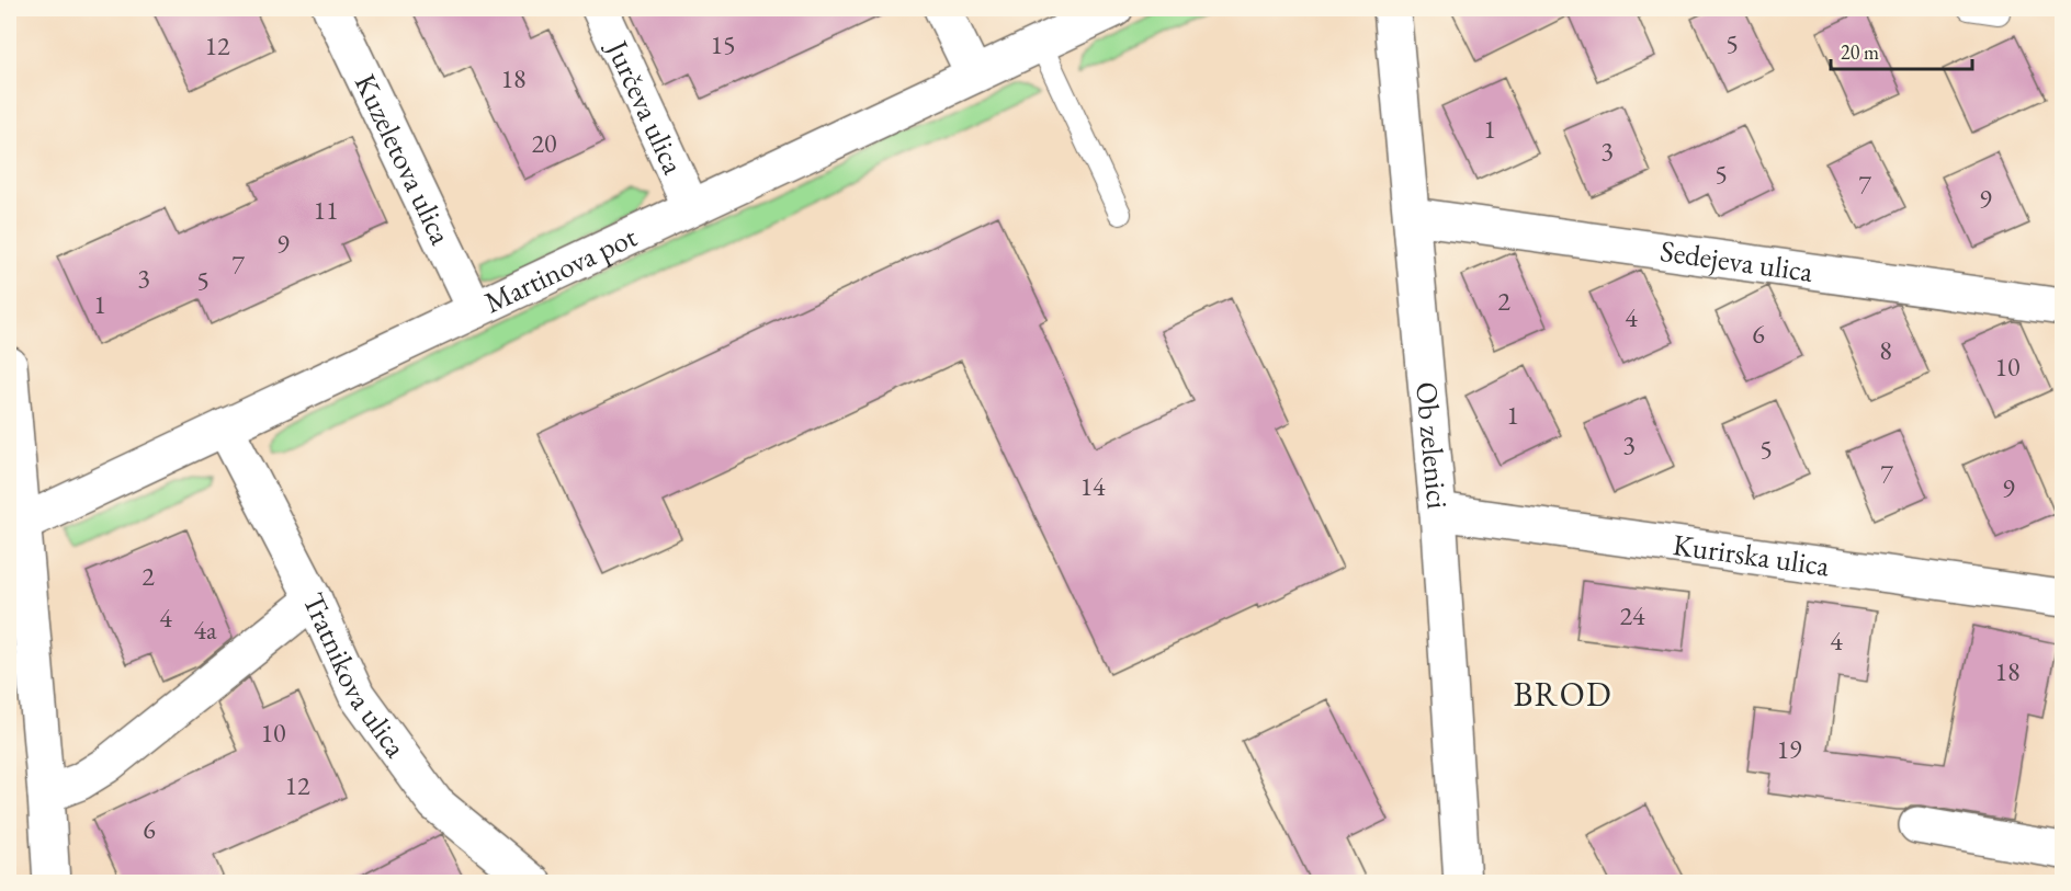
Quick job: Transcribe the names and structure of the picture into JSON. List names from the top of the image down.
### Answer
{
  "streets": {
    "street": [
      "Jurčeva ulica",
      "Kuzeletova ulica",
      "Sedejeva ulica",
      "Martinova pot",
      "Ob zelenici",
      "Kurirska ulica",
      "Tratnikova ulica"
    ]
  },
  "crossings": [
    ["Jurčeva ulica", "Martinova pot"],
    ["Kuzeletova ulica", "Martinova pot"],
    ["Sedejeva ulica", "Ob zelenici"],
    ["Martinova pot", "Tratnikova ulica"],
    ["Ob zelenici", "Kurirska ulica"]
  ],
  "districts": ["BROD"],
  "house_numbers": [
    "5",
    "15",
    "12",
    "18",
    "1",
    "20",
    "3",
    "5",
    "7",
    "9",
    "11",
    "9",
    "7",
    "3",
    "5",
    "2",
    "1",
    "4",
    "6",
    "8",
    "10",
    "1",
    "3",
    "5",
    "7",
    "14",
    "9",
    "2",
    "24",
    "4",
    "4a",
    "4",
    "18",
    "10",
    "19",
    "12",
    "6"
  ],
  "scale_bar": "20 m"
}
